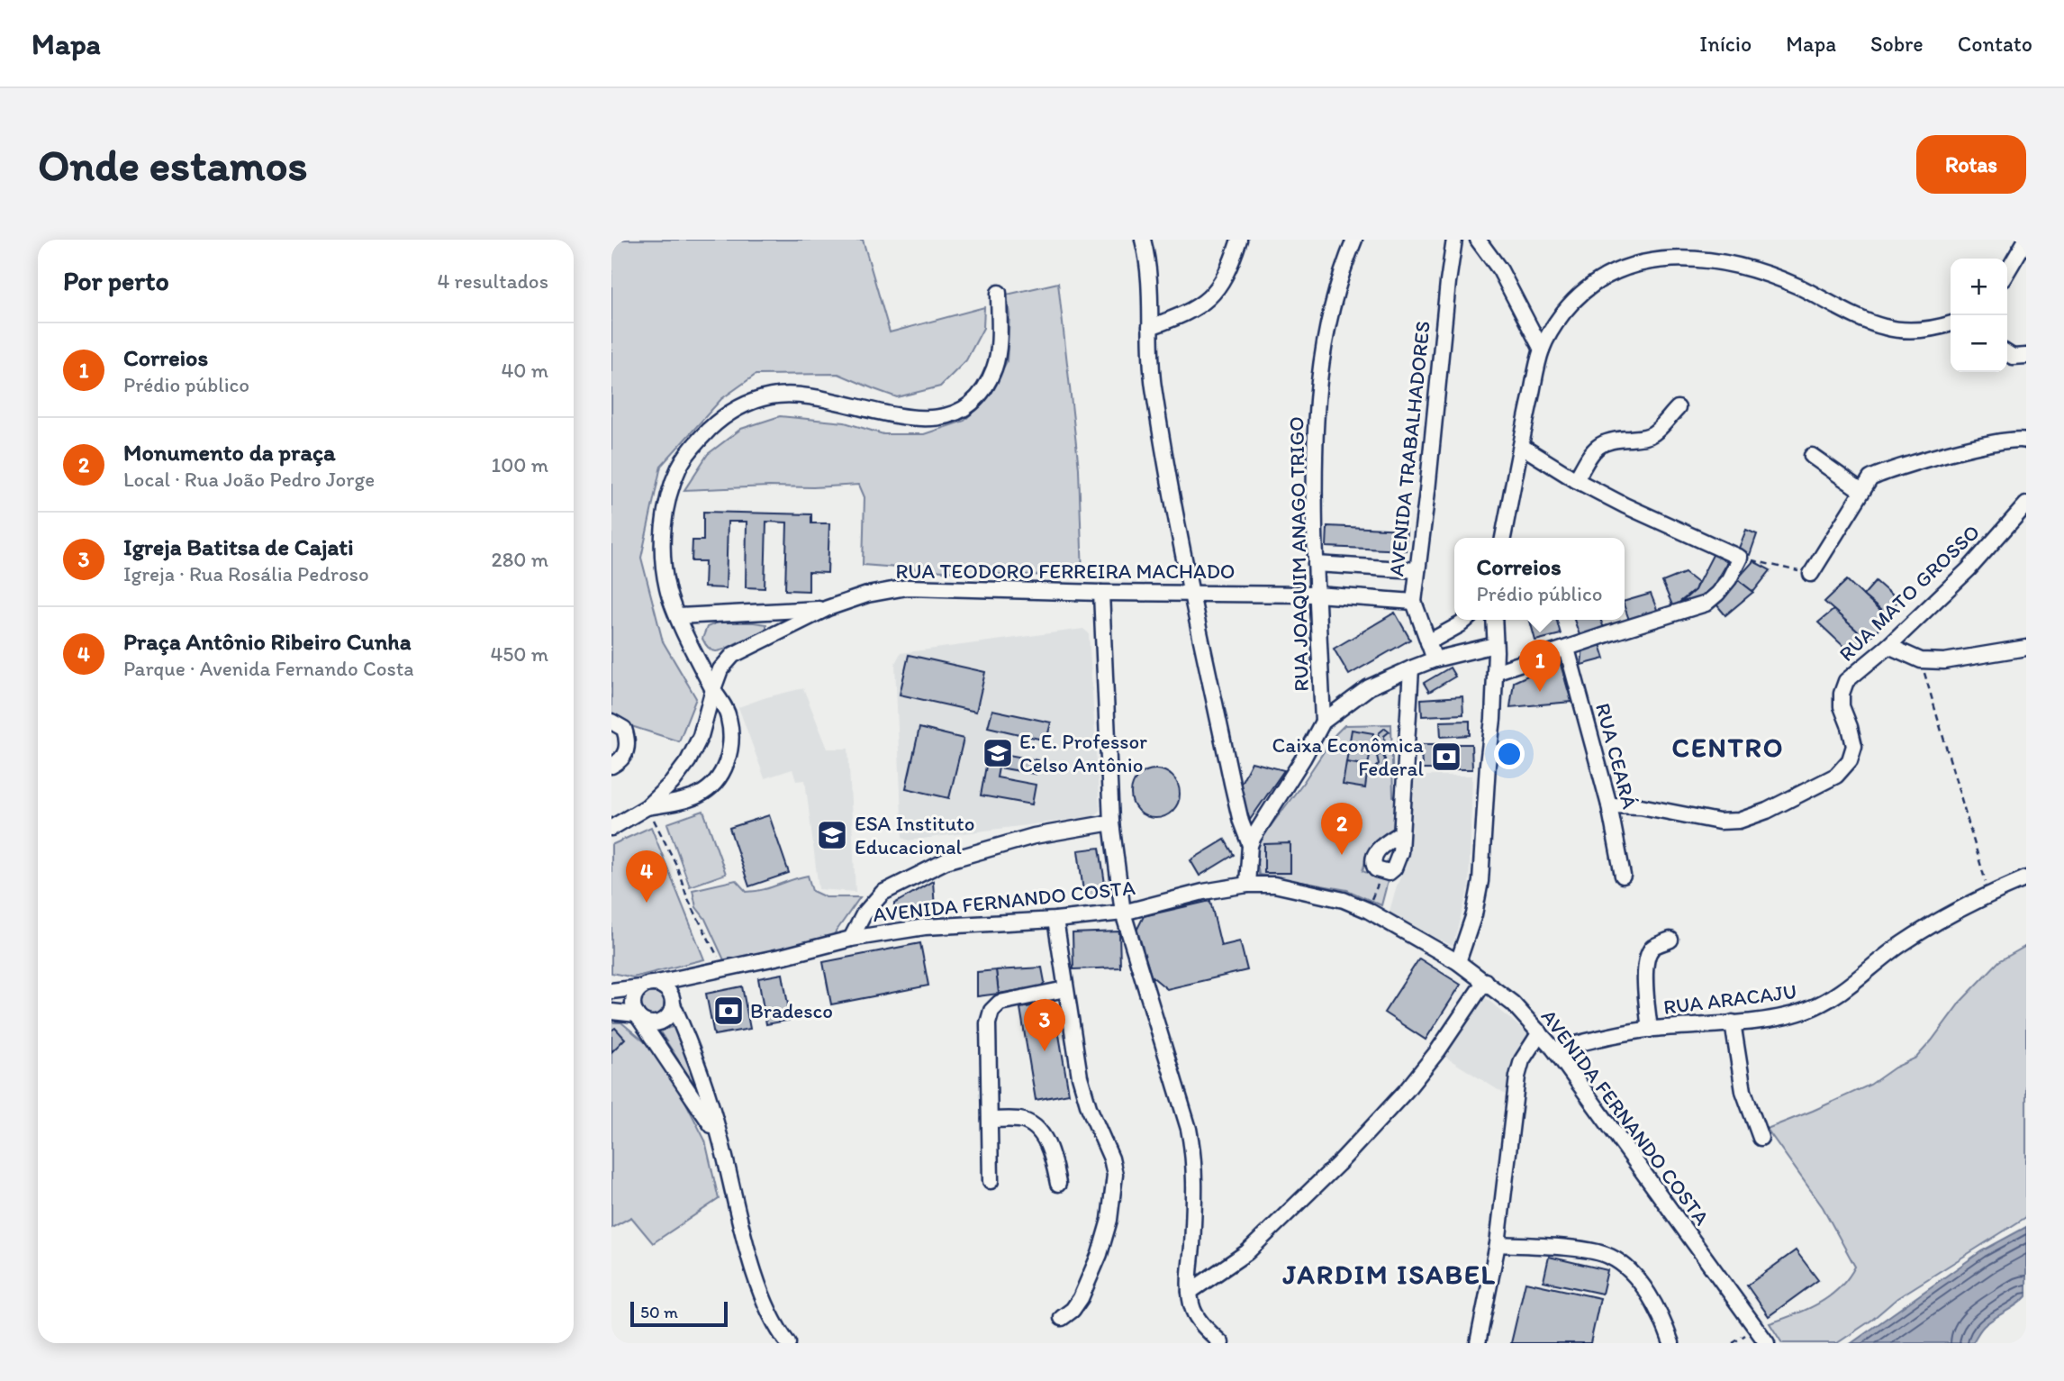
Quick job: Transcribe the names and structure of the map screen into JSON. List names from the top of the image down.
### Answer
{
  "streets": {
    "street": [
      "AVENIDA TRABALHADORES",
      "RUA JOAQUIM ANAGO TRIGO",
      "RUA TEODORO FERREIRA MACHADO",
      "RUA MATO GROSSO",
      "RUA CEARÁ",
      "AVENIDA FERNANDO COSTA",
      "RUA ARACAJU"
    ]
  },
  "crossings": [
    ["AVENIDA TRABALHADORES", "RUA TEODORO FERREIRA MACHADO"],
    ["RUA JOAQUIM ANAGO TRIGO", "RUA TEODORO FERREIRA MACHADO"],
    ["RUA MATO GROSSO", "RUA CEARÁ"],
    ["AVENIDA FERNANDO COSTA", "RUA ARACAJU"]
  ],
  "districts": ["CENTRO", "JARDIM ISABEL"],
  "places": {
    "school or university": ["E. E. Professor Celso Antônio", "ESA Instituto Educacional"],
    "bank": ["Caixa Econômica Federal", "Bradesco"]
  },
  "scale_bar": "50 m",
  "page": {
    "header": "Mapa",
    "nav": [
      "Início",
      "Mapa",
      "Sobre",
      "Contato"
    ],
    "buttons": "Rotas",
    "title": "Onde estamos",
    "heading": ["Por perto", "4 resultados"],
    "map_buttons": ["+", "−"],
    "list": [
      {
        "mark": "1",
        "name": "Correios",
        "note": "Prédio público",
        "value": "40 m"
      },
      {
        "mark": "2",
        "name": "Monumento da praça",
        "note": "Local · Rua João Pedro Jorge",
        "value": "100 m"
      },
      {
        "mark": "3",
        "name": "Igreja Batitsa de Cajati",
        "note": "Igreja · Rua Rosália Pedroso",
        "value": "280 m"
      },
      {
        "mark": "4",
        "name": "Praça Antônio Ribeiro Cunha",
        "note": "Parque · Avenida Fernando Costa",
        "value": "450 m"
      }
    ],
    "popup": ["Correios", "Prédio público"],
    "pins": [
      "1",
      "2",
      "4",
      "3"
    ],
    "scale": "50 m"
  }
}
